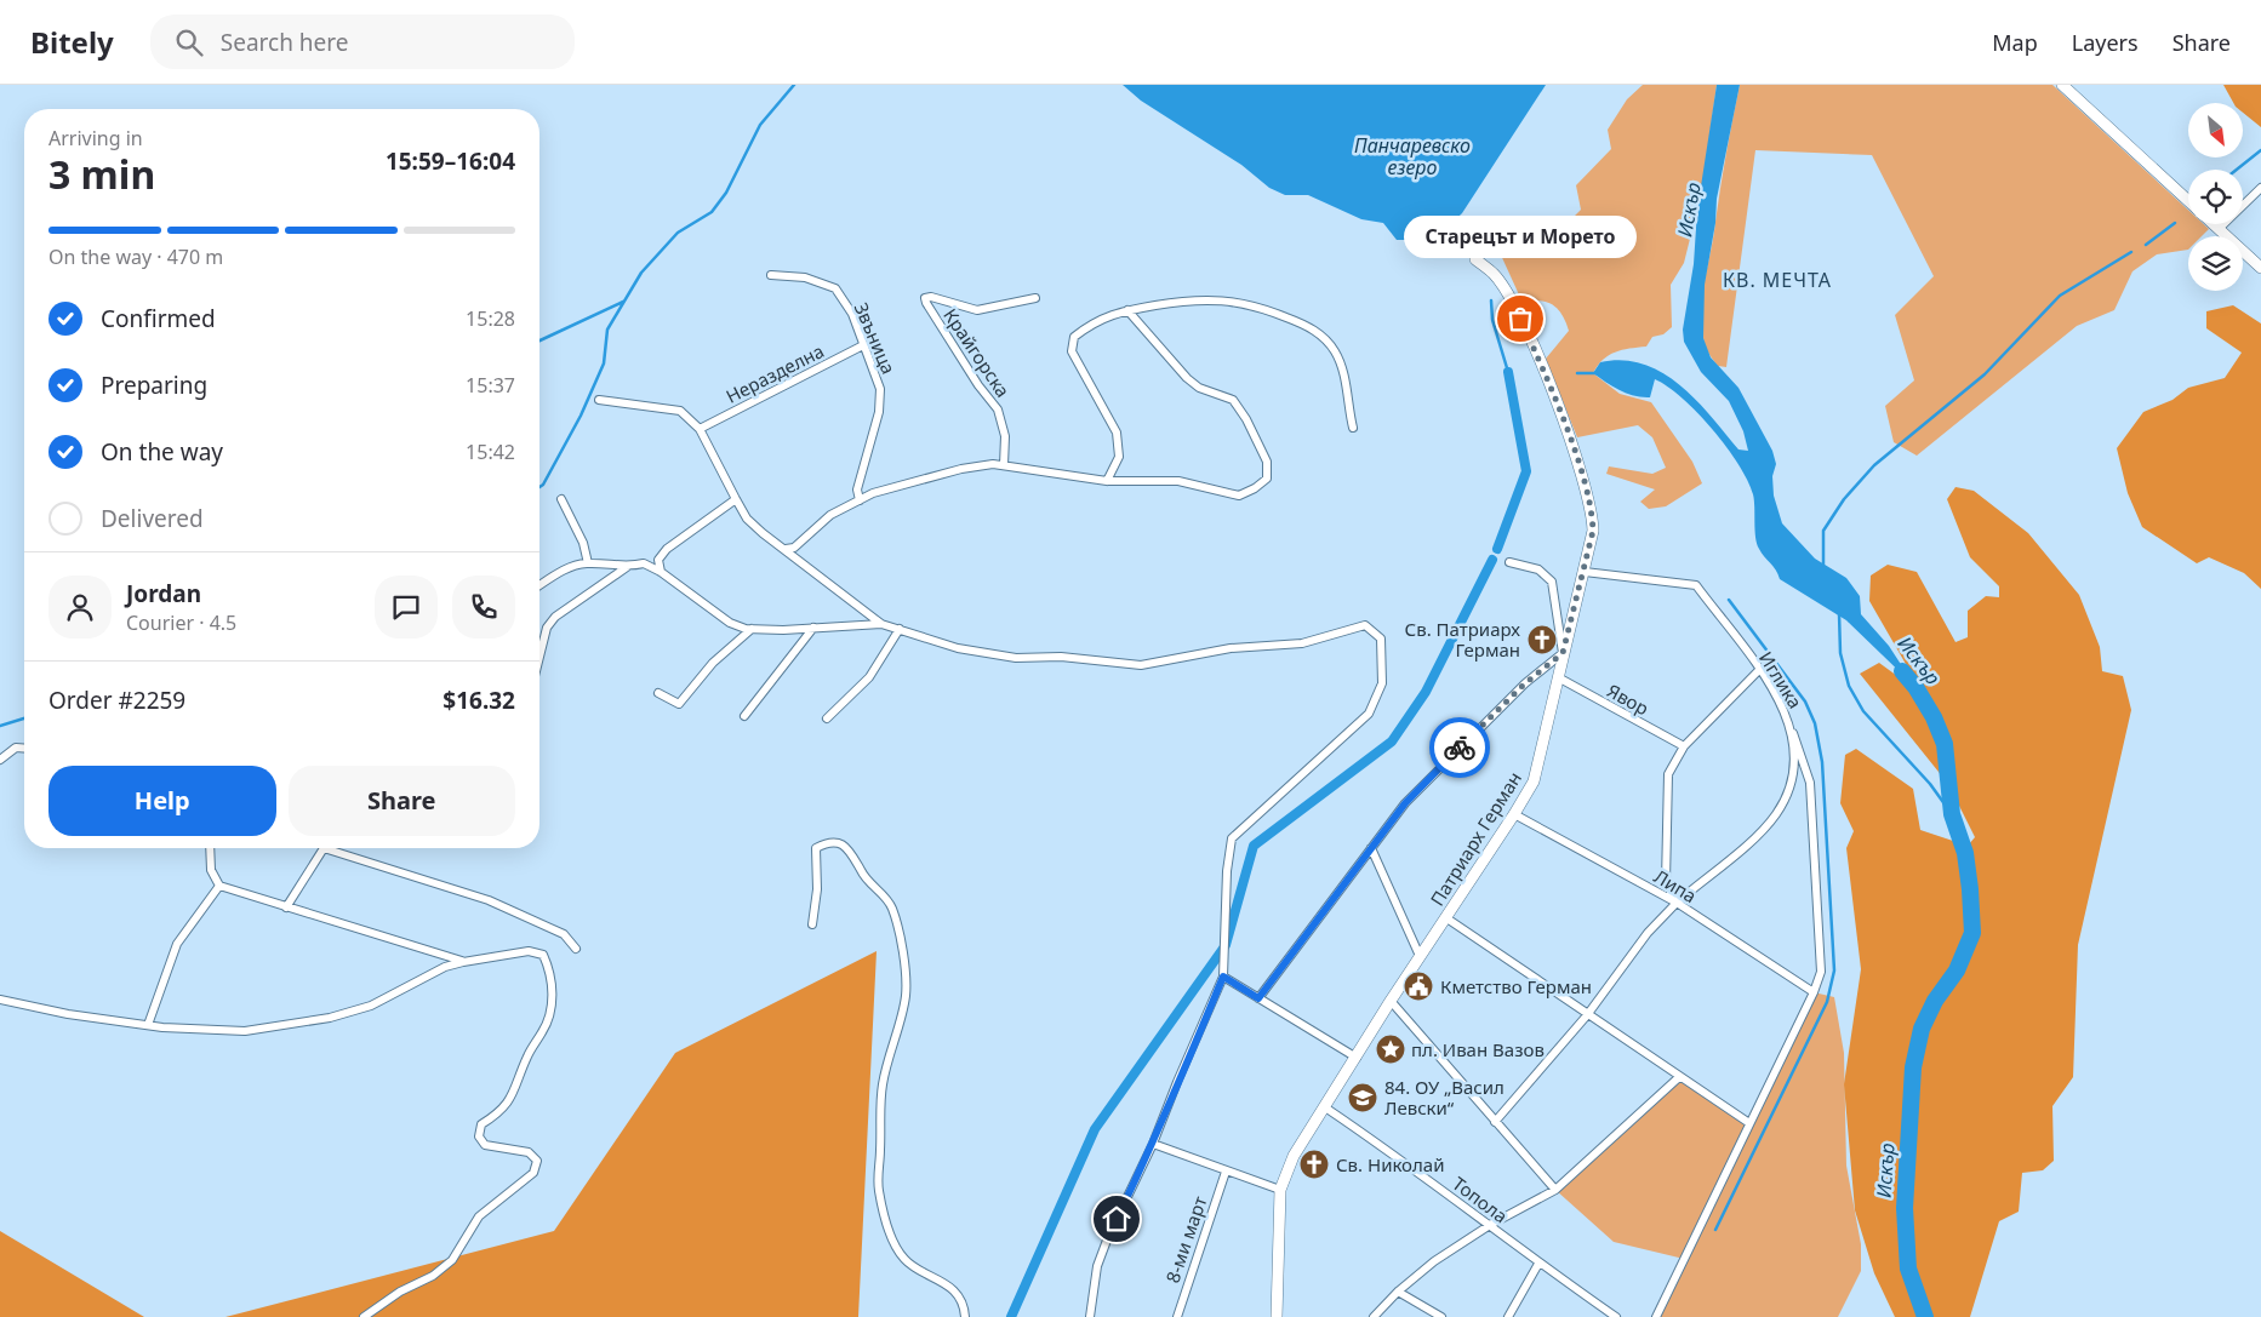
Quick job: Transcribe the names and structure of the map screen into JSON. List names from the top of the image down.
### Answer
{
  "streets": {
    "street": [
      "Звъница",
      "Крайгорска",
      "Неразделна",
      "Иглика",
      "Явор",
      "Патриарх Герман",
      "Липа",
      "Топола",
      "8-ми март"
    ]
  },
  "crossings": [
    ["Звъница", "Неразделна"],
    ["Иглика", "Патриарх Герман"],
    ["Иглика", "Липа"],
    ["Явор", "Патриарх Герман"],
    ["Патриарх Герман", "Липа"],
    ["Патриарх Герман", "Топола"]
  ],
  "districts": ["КВ. МЕЧТА"],
  "water": ["Панчаревско езеро", "Искър"],
  "places": {
    "other": ["Старецът и Морето"],
    "church": ["Св. Патриарх Герман", "Св. Николай"],
    "public building": ["Кметство Герман"],
    "place": ["пл. Иван Вазов"],
    "school or university": ["84. ОУ „Васил Левски“"]
  },
  "north": "bottom right",
  "page": {
    "header": "Bitely",
    "search": "Search here",
    "nav": ["Map", "Layers", "Share"],
    "heading": ["3 min", "Arriving in", "15:59–16:04"],
    "panel": [
      "Jordan",
      "Courier · 4.5",
      "Order #2259",
      "$16.32"
    ],
    "bar": "On the way · 470 m",
    "bubble": "Старецът и Морето",
    "list": [
      ["Confirmed", "15:28"],
      ["Preparing", "15:37"],
      ["On the way", "15:42"],
      "Delivered"
    ],
    "buttons": ["Help", "Share"]
  }
}
